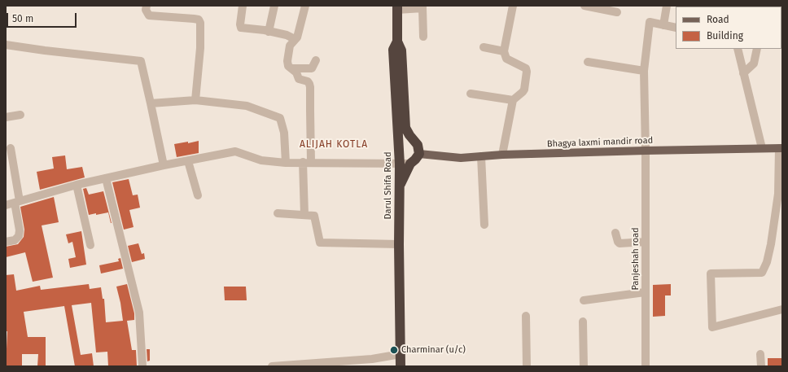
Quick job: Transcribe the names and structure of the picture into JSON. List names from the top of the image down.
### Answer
{
  "streets": {
    "highway": ["Darul Shifa Road"],
    "main road": ["Bhagya laxmi mandir road"],
    "street": ["Panjeshah road"]
  },
  "crossings": [
    ["Bhagya laxmi mandir road", "Panjeshah road"]
  ],
  "districts": ["ALIJAH KOTLA"],
  "places": ["Charminar (u/c)"],
  "legend": ["Road", "Building"],
  "scale_bar": "50 m"
}
